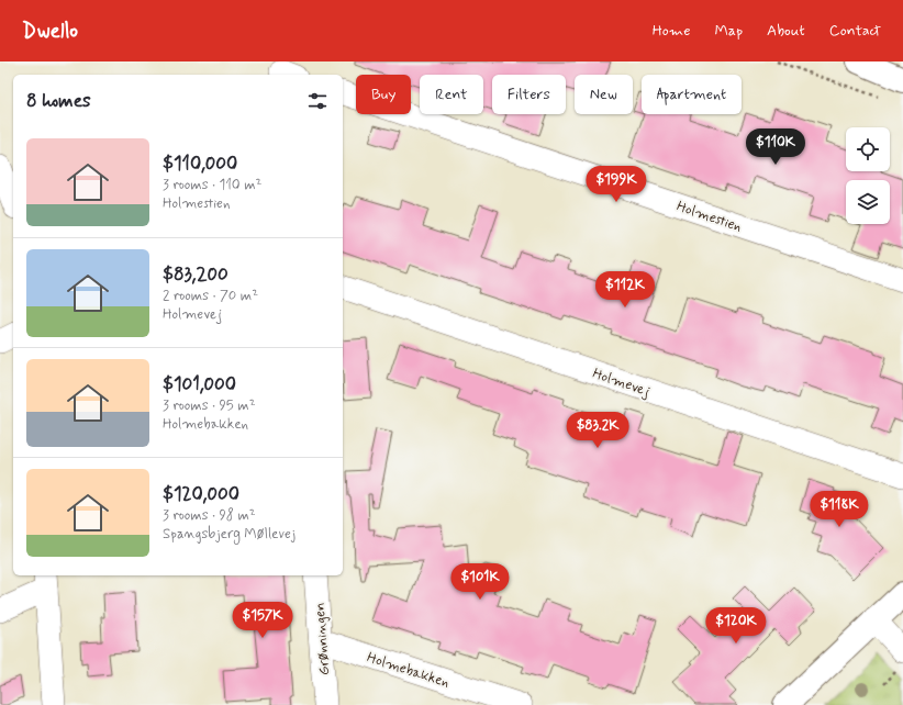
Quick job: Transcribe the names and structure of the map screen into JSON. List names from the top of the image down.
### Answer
{
  "streets": {
    "street": [
      "Holmestien",
      "Holmevej",
      "Grønningen",
      "Holmebakken"
    ]
  },
  "crossings": [
    ["Grønningen", "Holmebakken"]
  ],
  "page": {
    "header": "Dwello",
    "nav": [
      "Home",
      "Map",
      "About",
      "Contact"
    ],
    "chip": [
      "Buy",
      "Rent",
      "Filters",
      "New",
      "Apartment"
    ],
    "heading": "8 homes",
    "list": [
      {
        "name": "$110,000",
        "note": "3 rooms · 110 m² · Holmestien"
      },
      {
        "name": "$83,200",
        "note": "2 rooms · 70 m² · Holmevej"
      },
      {
        "name": "$101,000",
        "note": "3 rooms · 95 m² · Holmebakken"
      },
      {
        "name": "$120,000",
        "note": "3 rooms · 98 m² · Spangsbjerg Møllevej"
      }
    ],
    "price": [
      "$110K",
      "$199K",
      "$112K",
      "$83.2K",
      "$118K",
      "$101K",
      "$157K",
      "$120K"
    ]
  }
}
